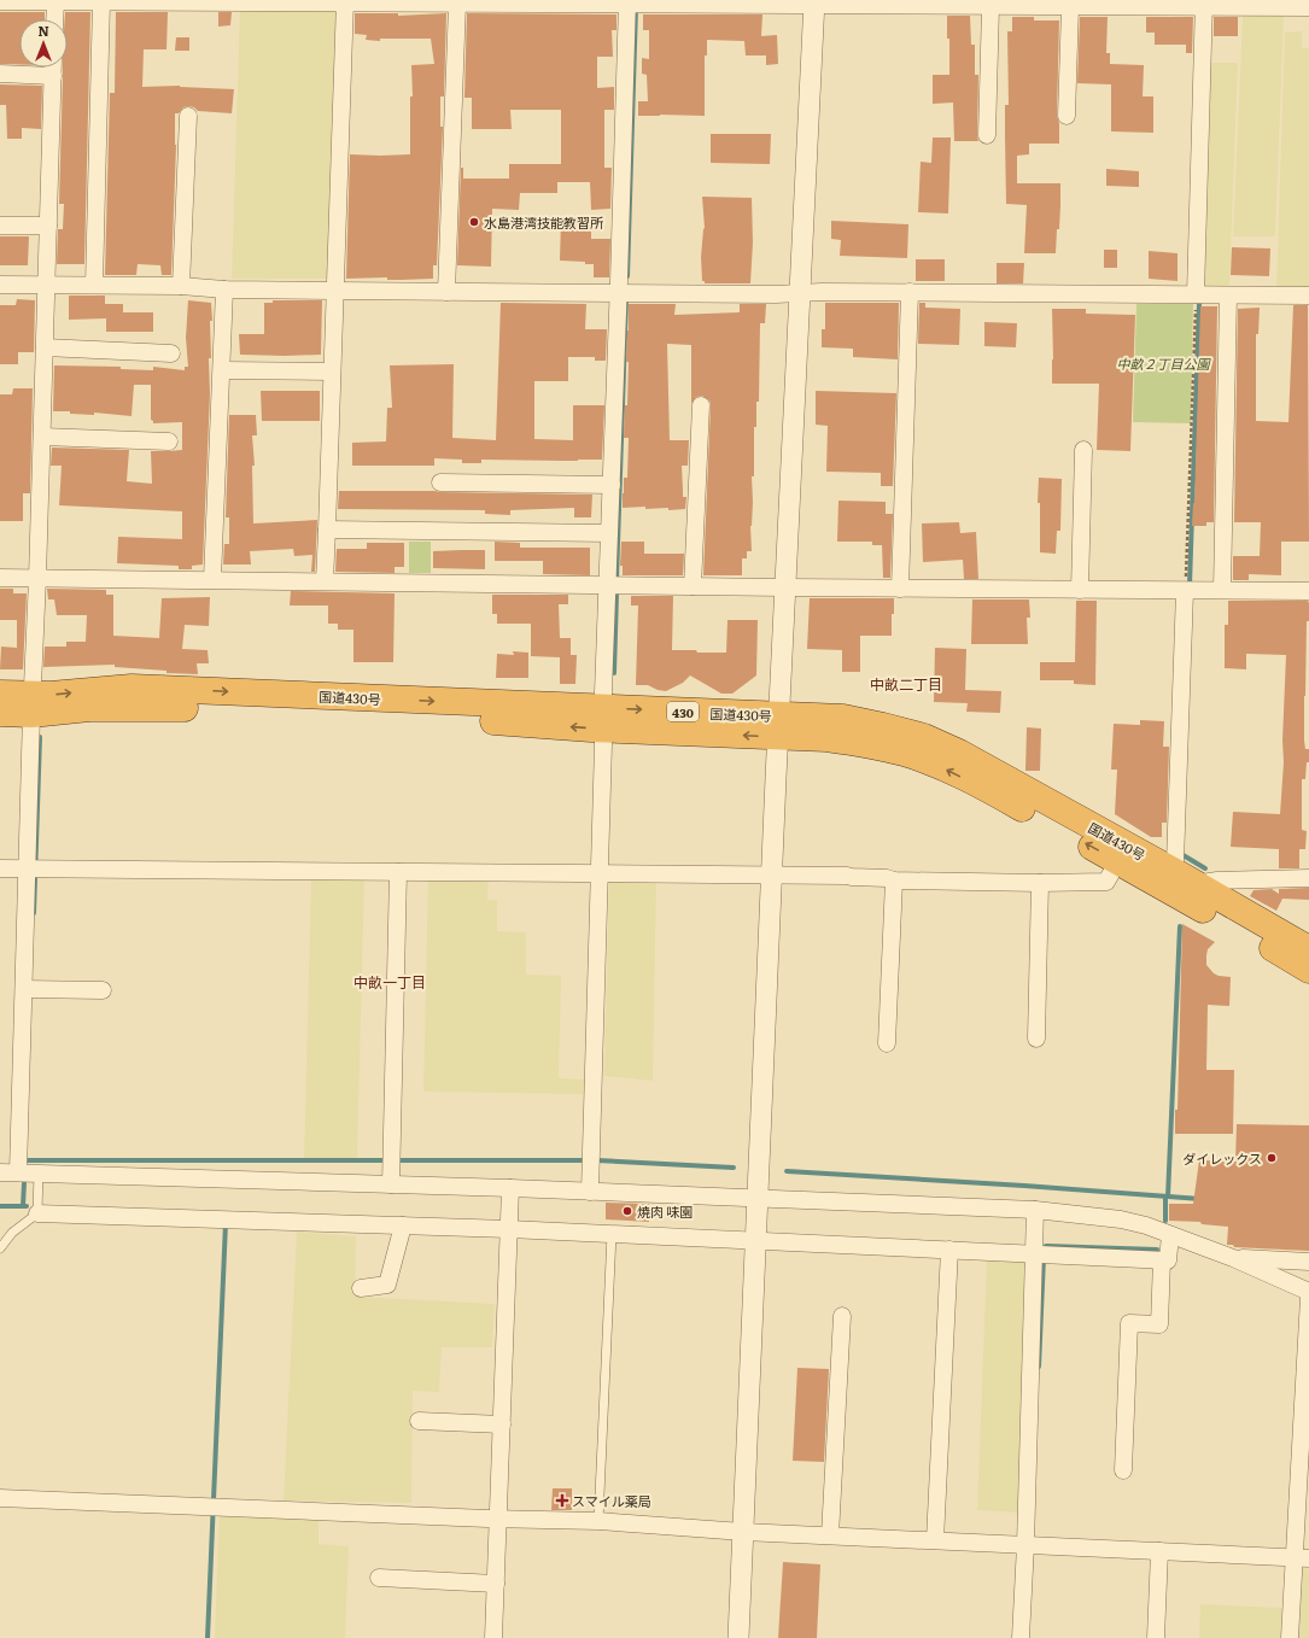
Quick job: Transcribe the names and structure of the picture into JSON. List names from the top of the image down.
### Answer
{
  "streets": {
    "highway": ["国道430号", "430"]
  },
  "districts": ["中畝二丁目", "中畝一丁目"],
  "parks": ["中畝２丁目公園"],
  "places": {
    "other": ["水島港湾技能教習所", "ダイレックス", "焼肉 味園"],
    "health": ["スマイル薬局"]
  },
  "north": "top"
}
